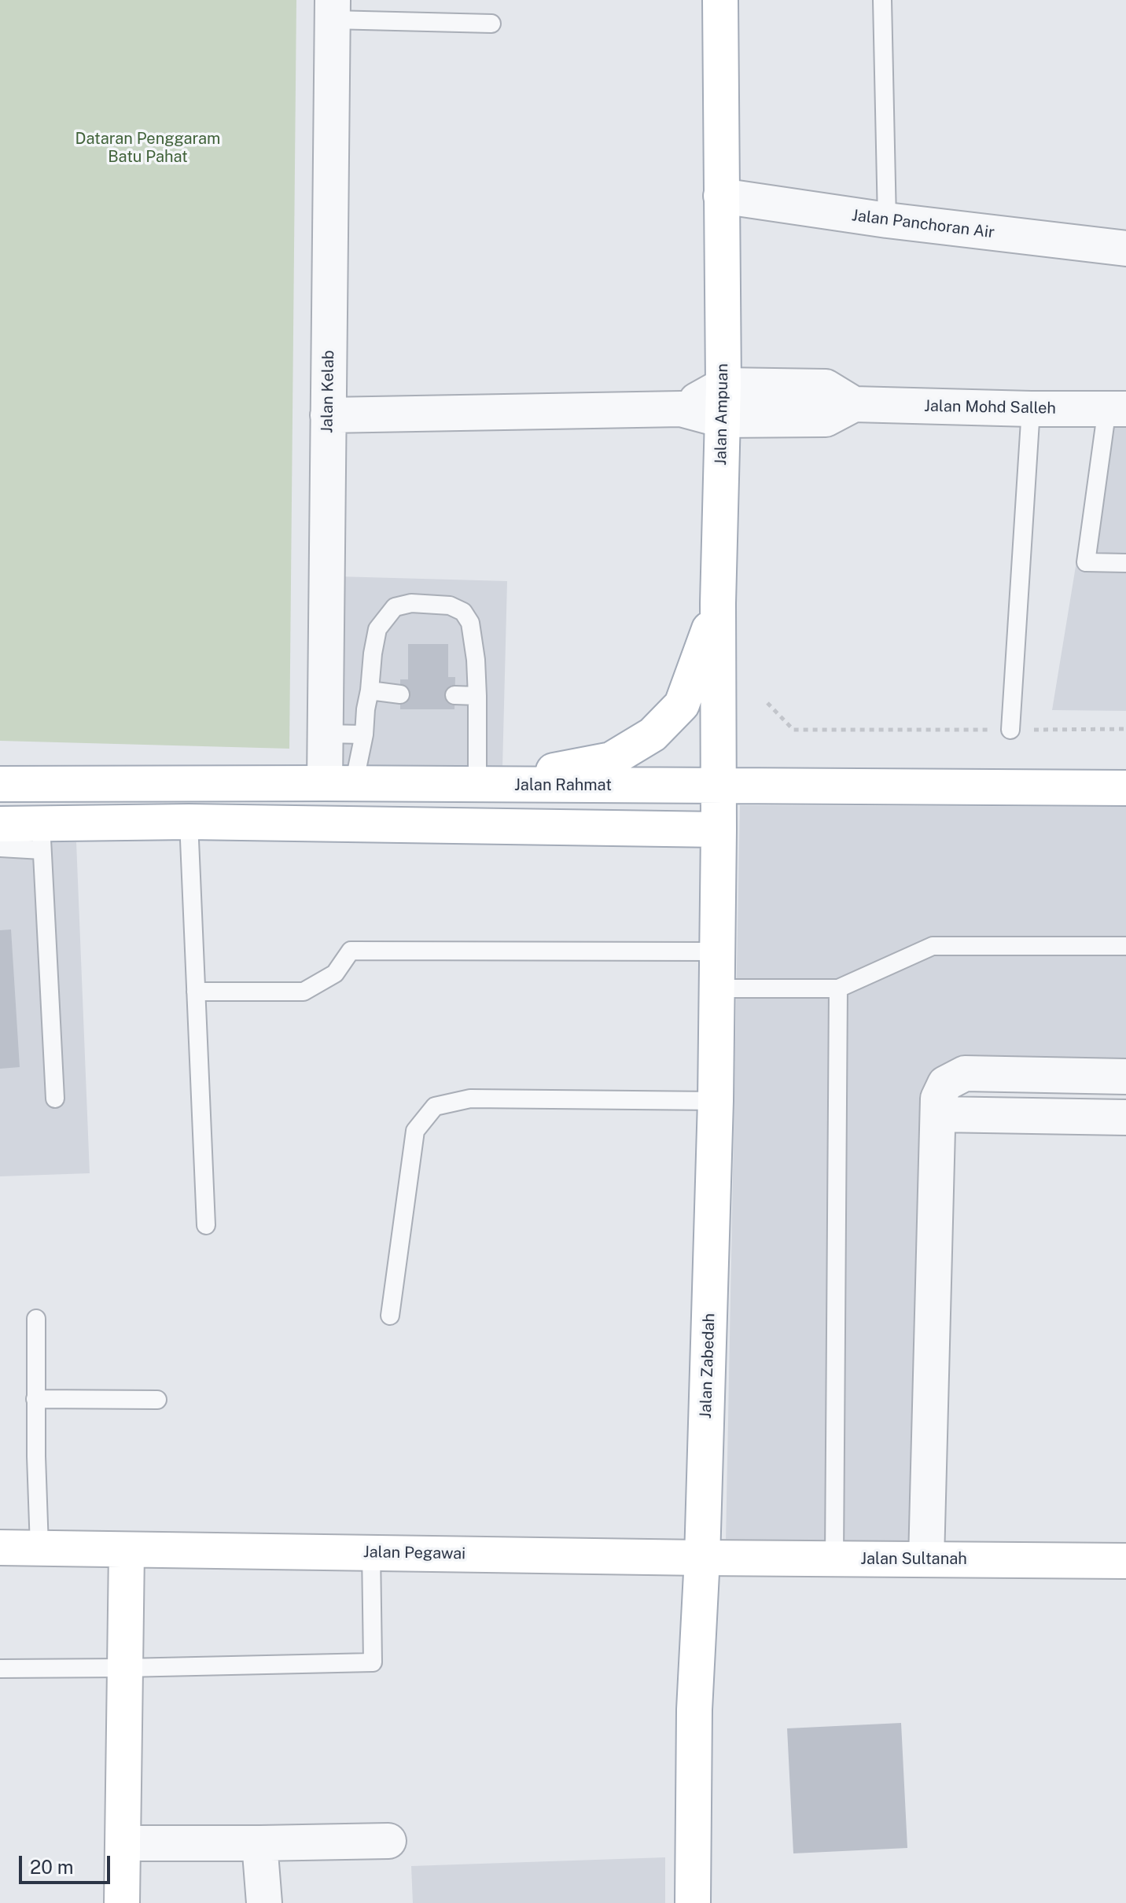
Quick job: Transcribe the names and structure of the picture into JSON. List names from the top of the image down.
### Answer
{
  "streets": {
    "main road": [
      "Jalan Ampuan",
      "Jalan Rahmat",
      "Jalan Zabedah",
      "Jalan Pegawai",
      "Jalan Sultanah"
    ],
    "street": ["Jalan Panchoran Air", "Jalan Kelab", "Jalan Mohd Salleh"]
  },
  "crossings": [
    ["Jalan Panchoran Air", "Jalan Ampuan"],
    ["Jalan Kelab", "Jalan Rahmat"],
    ["Jalan Ampuan", "Jalan Rahmat"],
    ["Jalan Ampuan", "Jalan Zabedah"],
    ["Jalan Zabedah", "Jalan Pegawai"],
    ["Jalan Zabedah", "Jalan Sultanah"],
    ["Jalan Pegawai", "Jalan Sultanah"]
  ],
  "parks": ["Dataran Penggaram Batu Pahat"],
  "scale_bar": "20 m"
}
